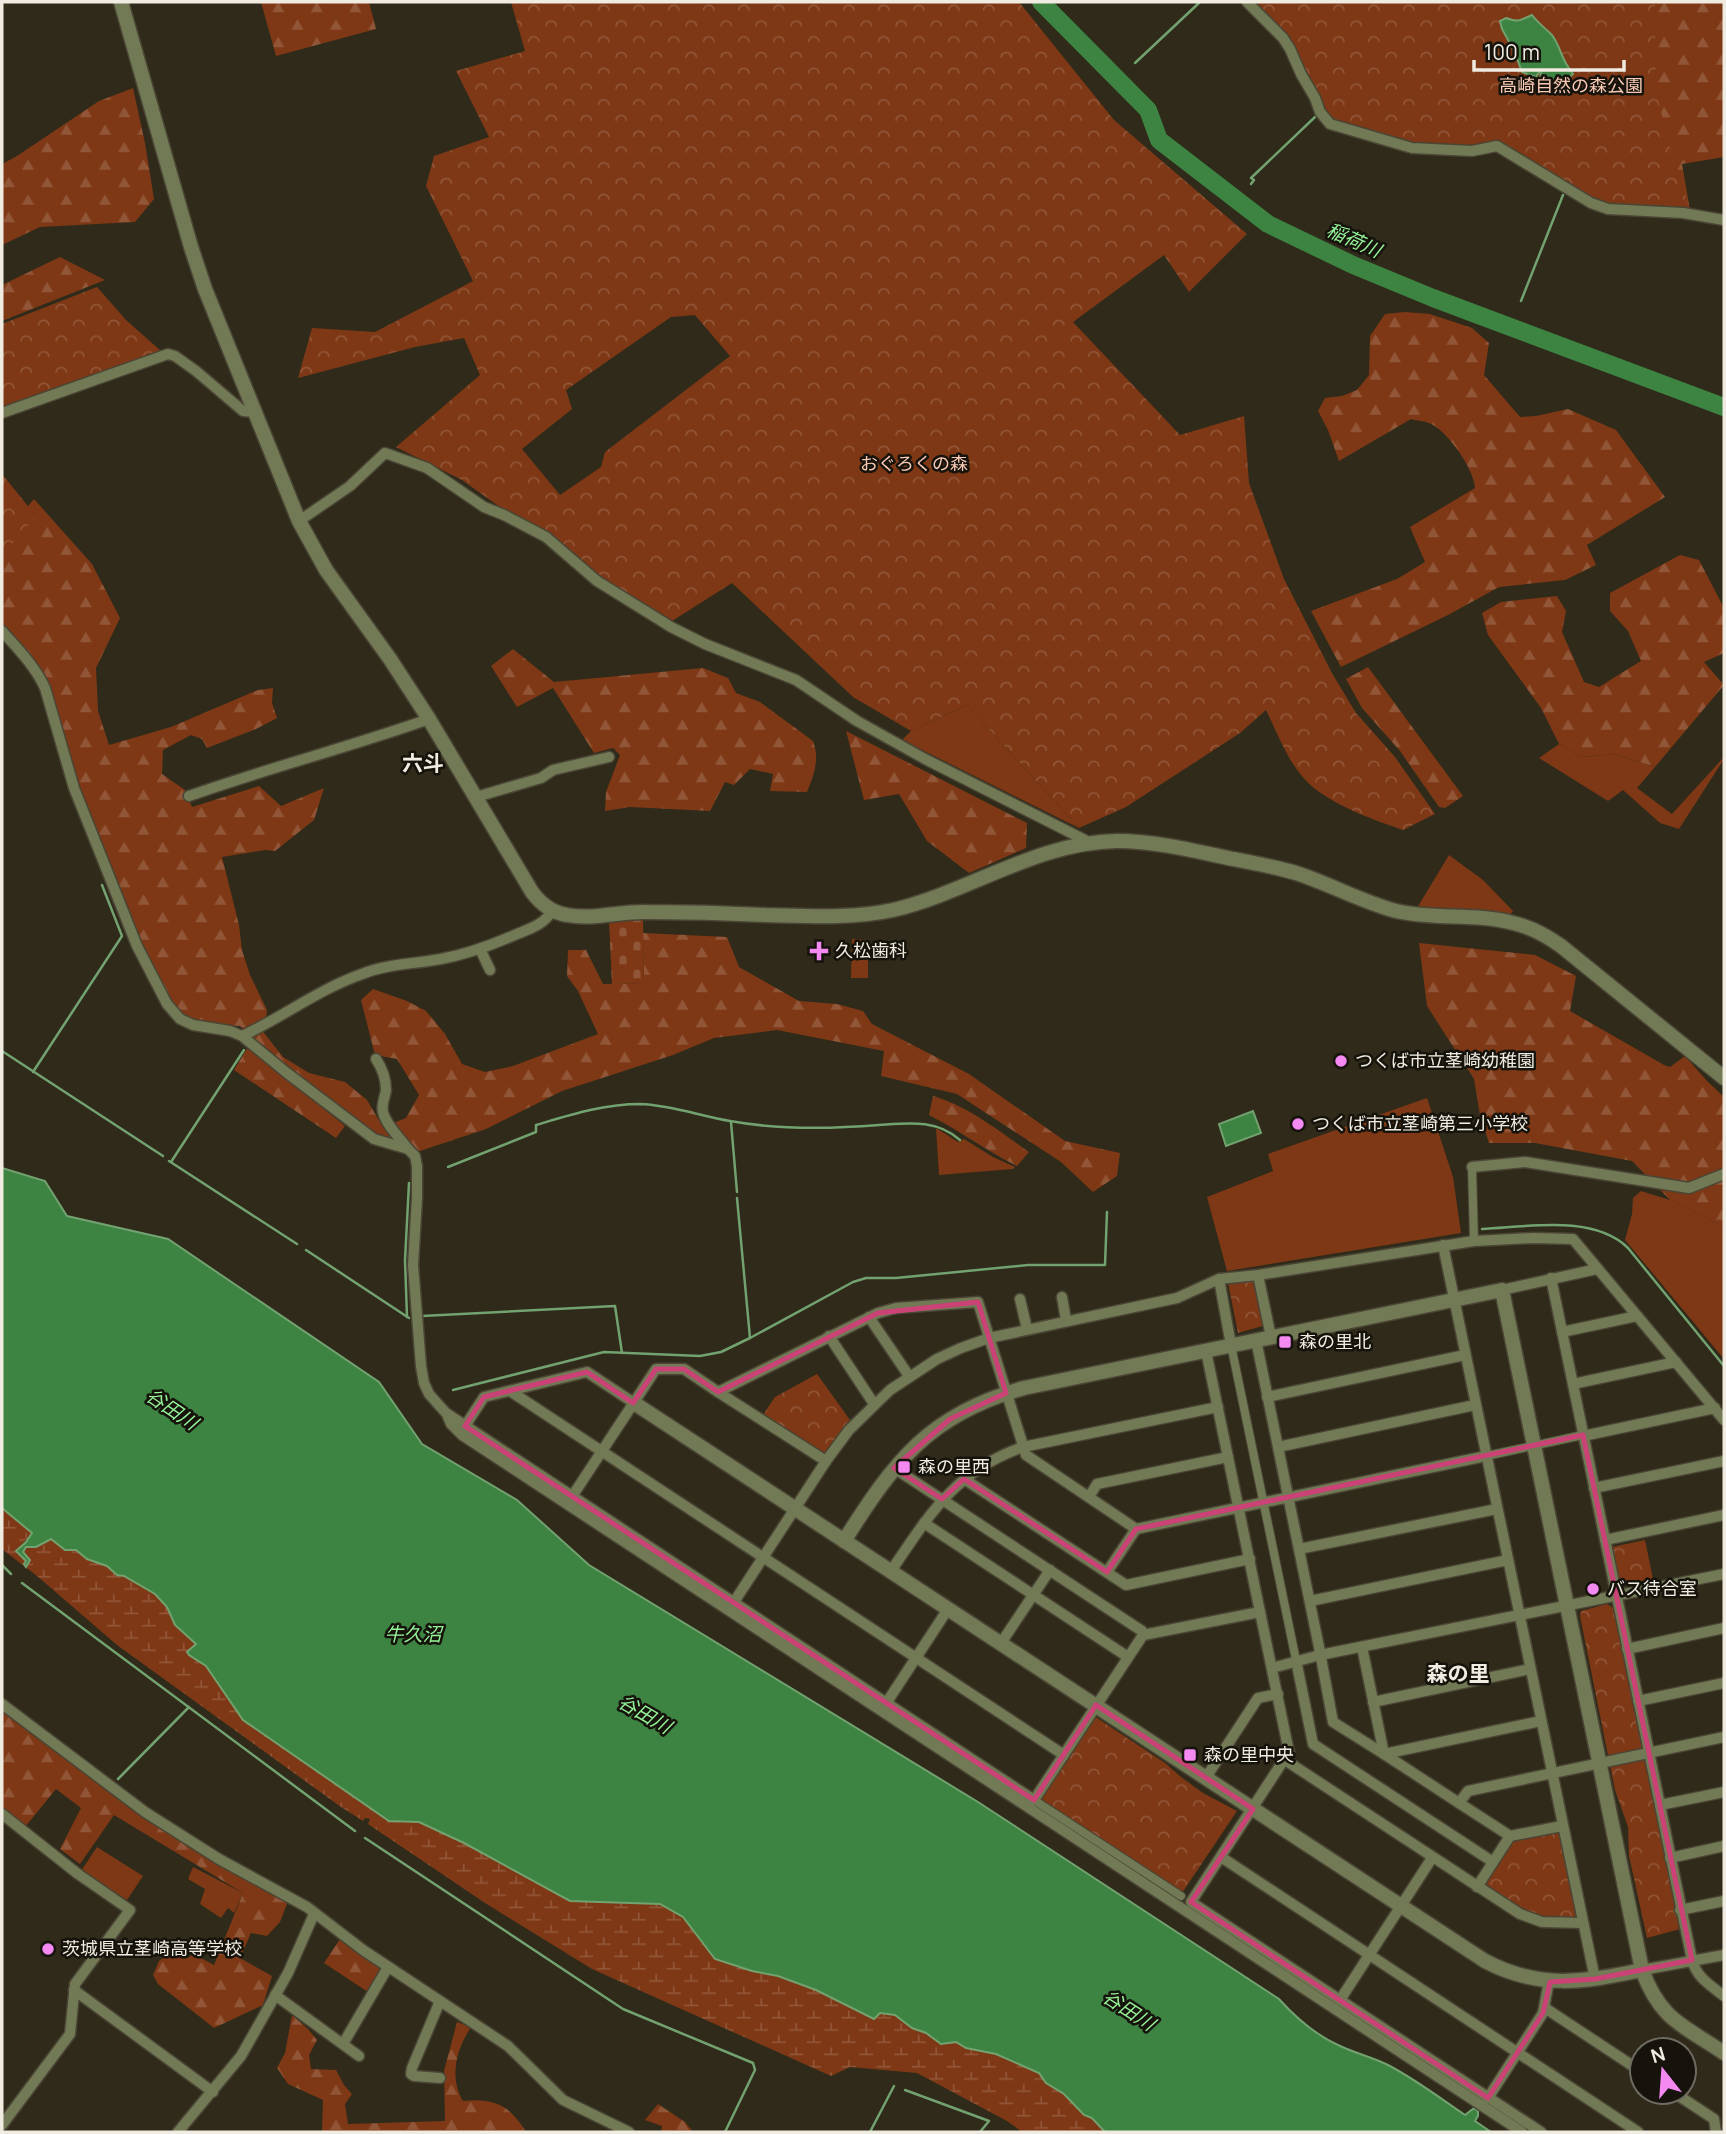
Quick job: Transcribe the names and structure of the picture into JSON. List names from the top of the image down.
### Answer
{
  "districts": ["六斗", "森の里"],
  "water": ["稲荷川", "谷田川", "牛久沼"],
  "parks": ["高崎自然の森公園", "おぐろくの森"],
  "places": {
    "health": ["久松歯科"],
    "other": [
      "つくば市立茎崎幼稚園",
      "つくば市立茎崎第三小学校",
      "バス待合室",
      "茨城県立茎崎高等学校"
    ],
    "transit": ["森の里北", "森の里西", "森の里中央"]
  },
  "scale_bar": "100 m",
  "north": "top"
}
